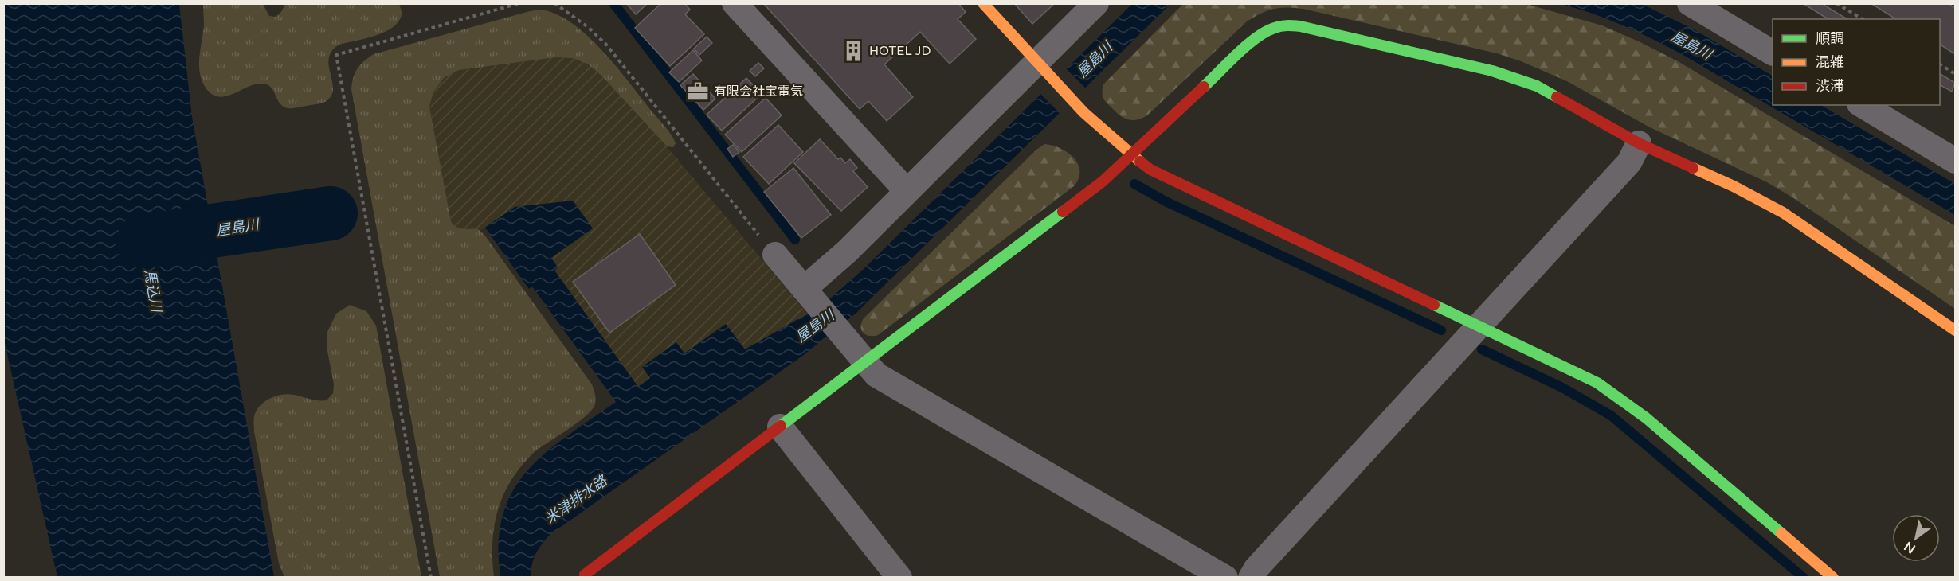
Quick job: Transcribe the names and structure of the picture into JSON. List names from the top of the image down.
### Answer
{
  "water": ["屋島川", "馬込川", "米津排水路"],
  "places": {
    "building": ["HOTEL JD"],
    "office": ["有限会社宝電気"]
  },
  "legend": ["順調", "混雑", "渋滞"],
  "north": "bottom left"
}
